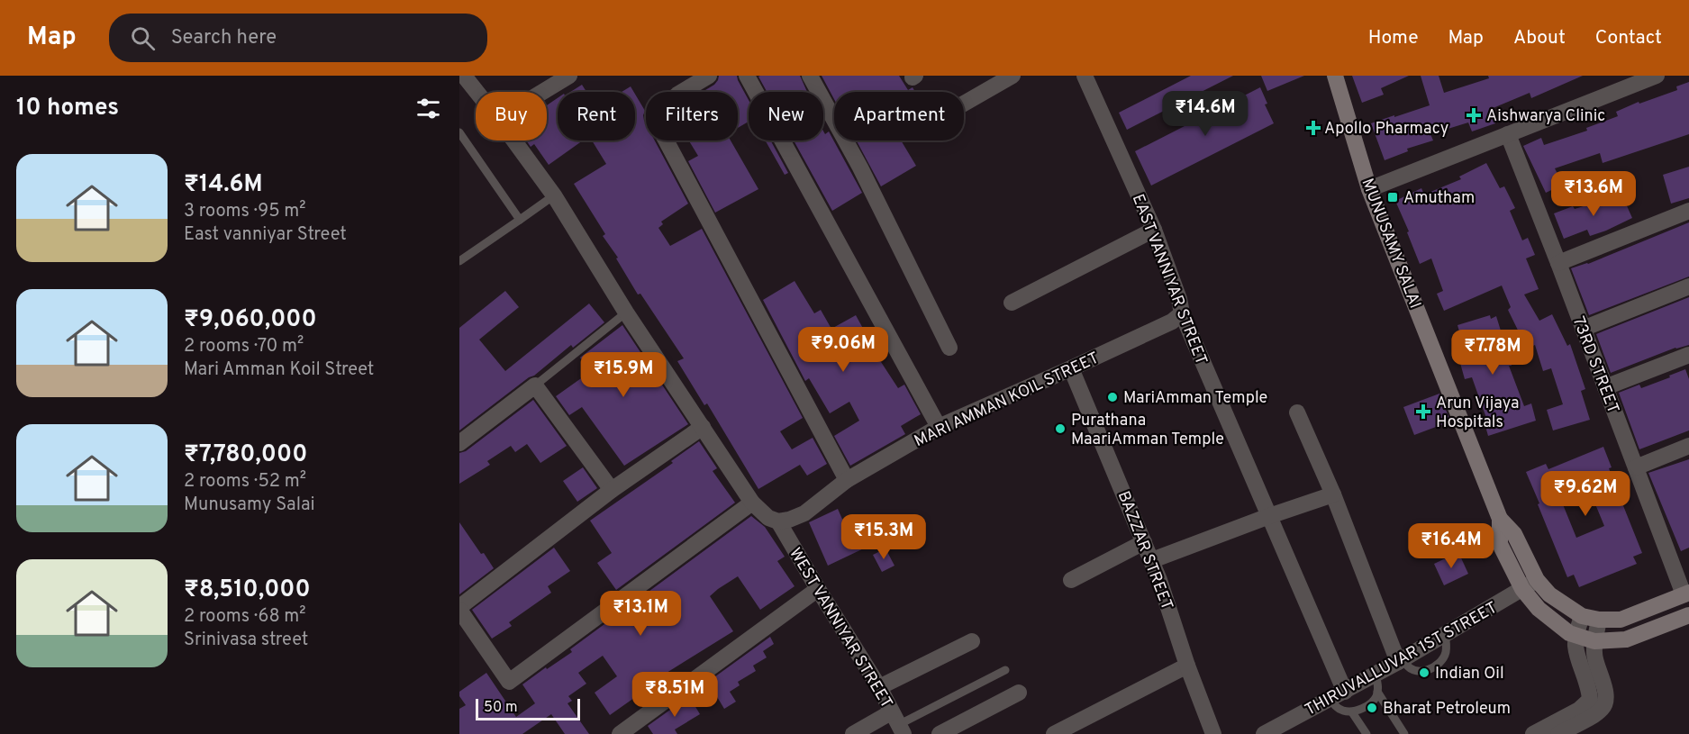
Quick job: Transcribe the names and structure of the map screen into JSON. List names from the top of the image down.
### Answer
{
  "streets": {
    "main road": ["MUNUSAMY SALAI"],
    "street": [
      "EAST VANNIYAR STREET",
      "73RD STREET",
      "MARI AMMAN KOIL STREET",
      "BAZZAR STREET",
      "WEST VANNIYAR STREET",
      "THIRUVALLUVAR 1ST STREET"
    ]
  },
  "crossings": [
    ["MUNUSAMY SALAI", "THIRUVALLUVAR 1ST STREET"],
    ["EAST VANNIYAR STREET", "MARI AMMAN KOIL STREET"],
    ["EAST VANNIYAR STREET", "THIRUVALLUVAR 1ST STREET"],
    ["MARI AMMAN KOIL STREET", "BAZZAR STREET"],
    ["MARI AMMAN KOIL STREET", "WEST VANNIYAR STREET"]
  ],
  "places": {
    "health": ["Aishwarya Clinic", "Apollo Pharmacy", "Arun Vijaya Hospitals"],
    "transit": ["Amutham"],
    "other": [
      "MariAmman Temple",
      "Purathana MaariAmman Temple",
      "Indian Oil",
      "Bharat Petroleum"
    ]
  },
  "scale_bar": "50 m",
  "page": {
    "header": "Map",
    "search": "Search here",
    "nav": [
      "Home",
      "Map",
      "About",
      "Contact"
    ],
    "heading": "10 homes",
    "price": [
      "₹14.6M",
      "₹13.6M",
      "₹9.06M",
      "₹7.78M",
      "₹15.9M",
      "₹9.62M",
      "₹15.3M",
      "₹16.4M",
      "₹13.1M",
      "₹8.51M"
    ],
    "chip": [
      "Buy",
      "Rent",
      "Filters",
      "New",
      "Apartment"
    ],
    "list": [
      {
        "name": "₹14.6M",
        "note": "3 rooms · 95 m² · East vanniyar Street"
      },
      {
        "name": "₹9,060,000",
        "note": "2 rooms · 70 m² · Mari Amman Koil Street"
      },
      {
        "name": "₹7,780,000",
        "note": "2 rooms · 52 m² · Munusamy Salai"
      },
      {
        "name": "₹8,510,000",
        "note": "2 rooms · 68 m² · Srinivasa street"
      }
    ],
    "scale": "50 m"
  }
}
